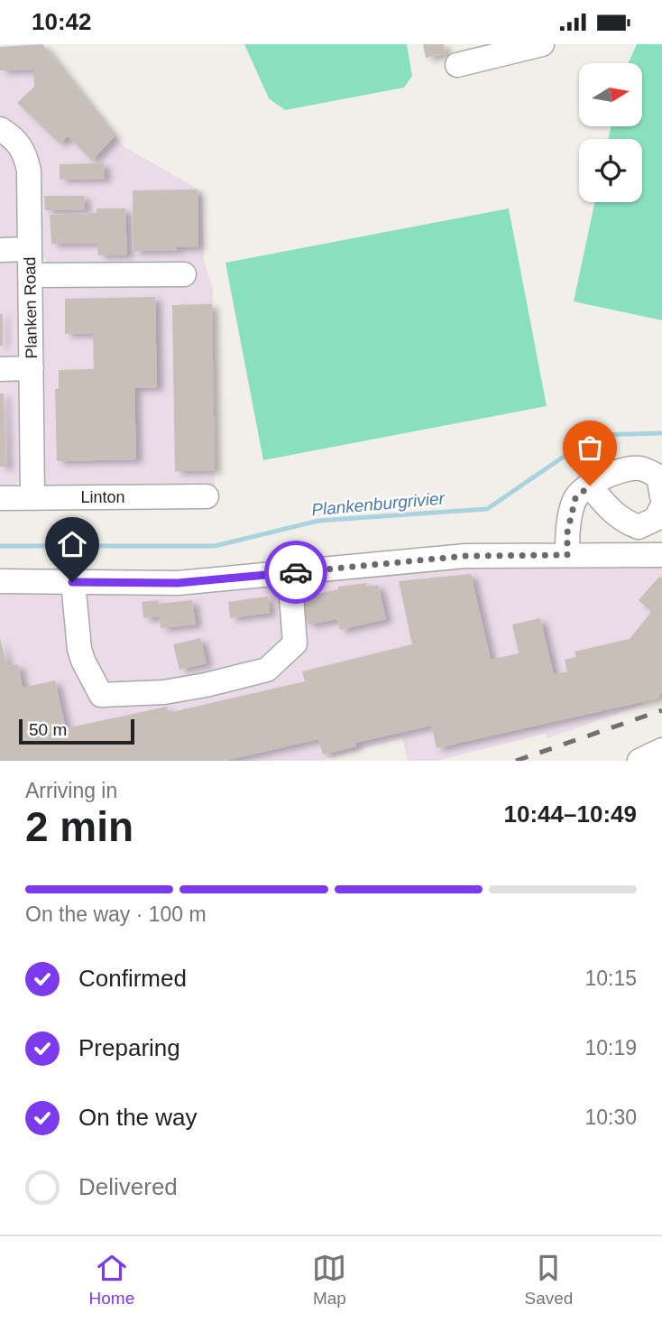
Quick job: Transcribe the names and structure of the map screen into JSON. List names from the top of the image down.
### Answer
{
  "streets": {
    "street": ["Planken Road", "Linton"]
  },
  "crossings": [
    ["Planken Road", "Linton"]
  ],
  "water": ["Plankenburgrivier"],
  "scale_bar": "50 m",
  "north": "right",
  "page": {
    "status": "10:42",
    "scale": "50 m",
    "heading": ["2 min", "Arriving in", "10:44–10:49"],
    "bar": "On the way · 100 m",
    "list": [
      ["Confirmed", "10:15"],
      ["Preparing", "10:19"],
      ["On the way", "10:30"],
      "Delivered"
    ],
    "tabs": ["Home", "Map", "Saved"]
  }
}
